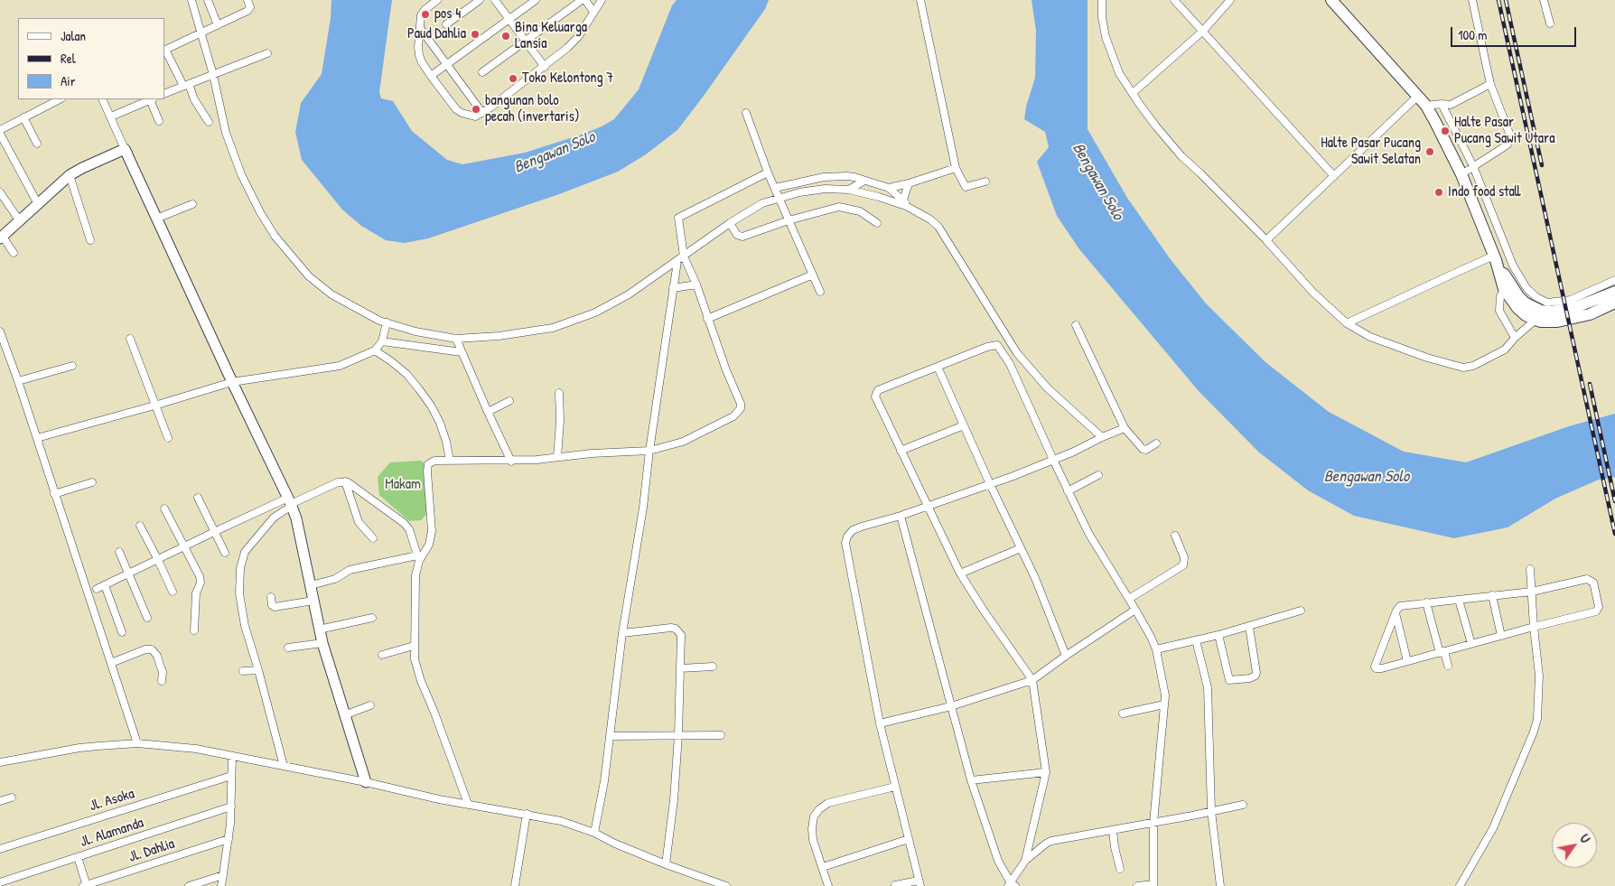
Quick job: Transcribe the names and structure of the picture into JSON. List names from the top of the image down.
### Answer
{
  "streets": {
    "street": ["Jl. Asoka", "Jl. Alamanda", "Jl. Dahlia"]
  },
  "water": ["Bengawan Solo"],
  "parks": ["Makam"],
  "places": [
    "pos 4",
    "Paud Dahlia",
    "Bina Keluarga Lansia",
    "Toko Kelontong 7",
    "bangunan bolo pecah (invertaris)",
    "Halte Pasar Pucang Sawit Utara",
    "Halte Pasar Pucang Sawit Selatan",
    "Indo food stall"
  ],
  "legend": ["Jalan", "Rel", "Air"],
  "scale_bar": "100 m",
  "north": "top right"
}
